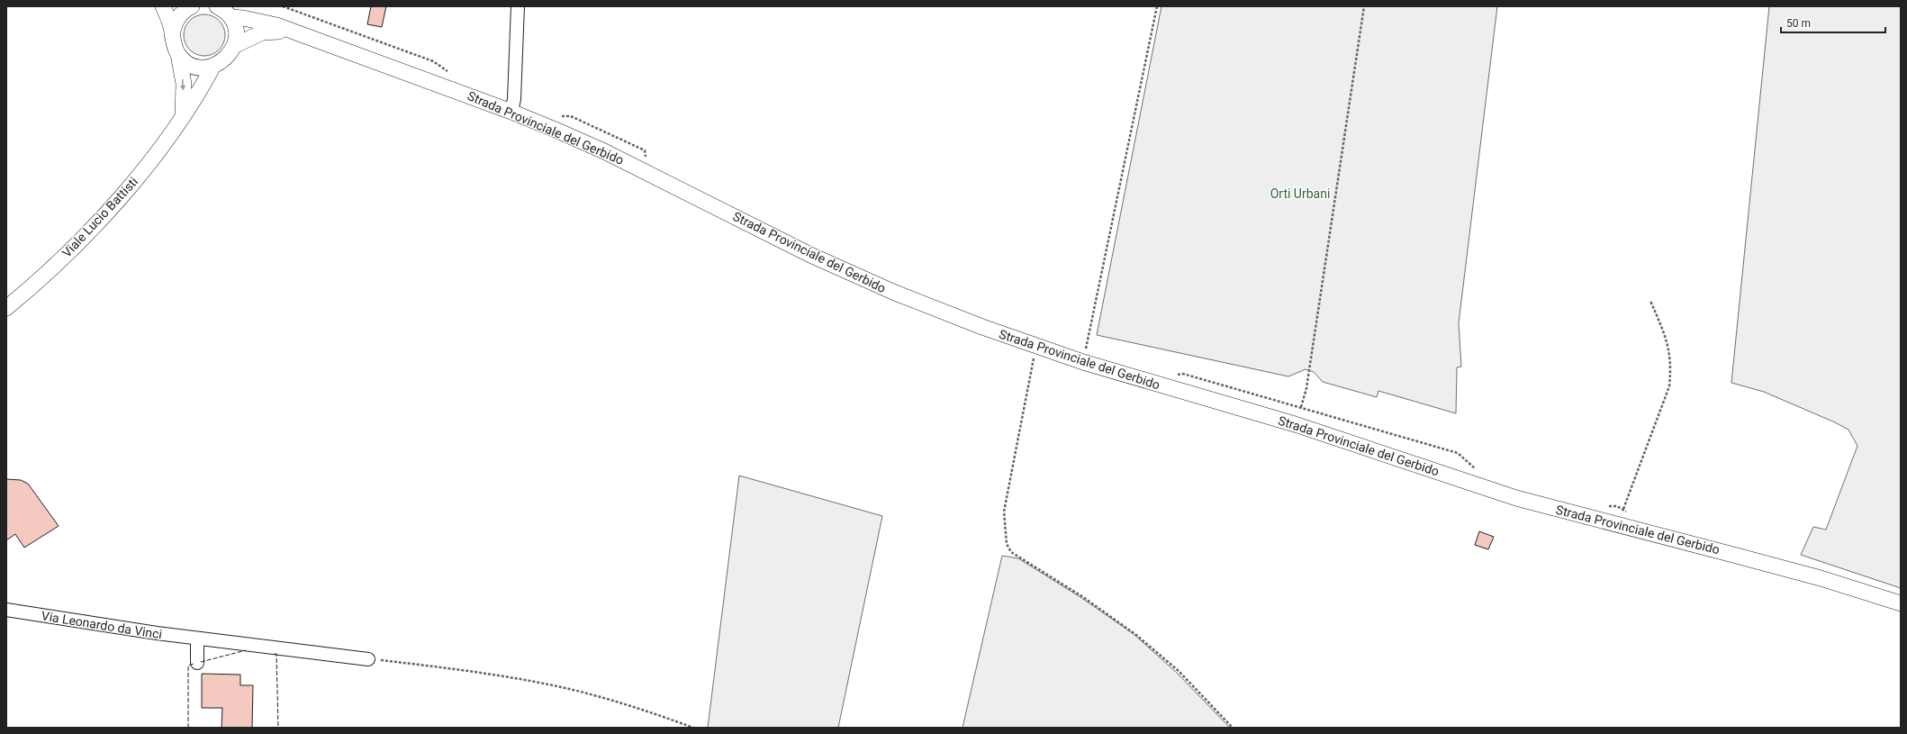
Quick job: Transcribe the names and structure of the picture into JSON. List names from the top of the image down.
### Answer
{
  "streets": {
    "street": ["Strada Provinciale del Gerbido", "Viale Lucio Battisti", "Via Leonardo da Vinci"]
  },
  "crossings": [
    ["Strada Provinciale del Gerbido", "Viale Lucio Battisti"]
  ],
  "parks": ["Orti Urbani"],
  "scale_bar": "50 m"
}
